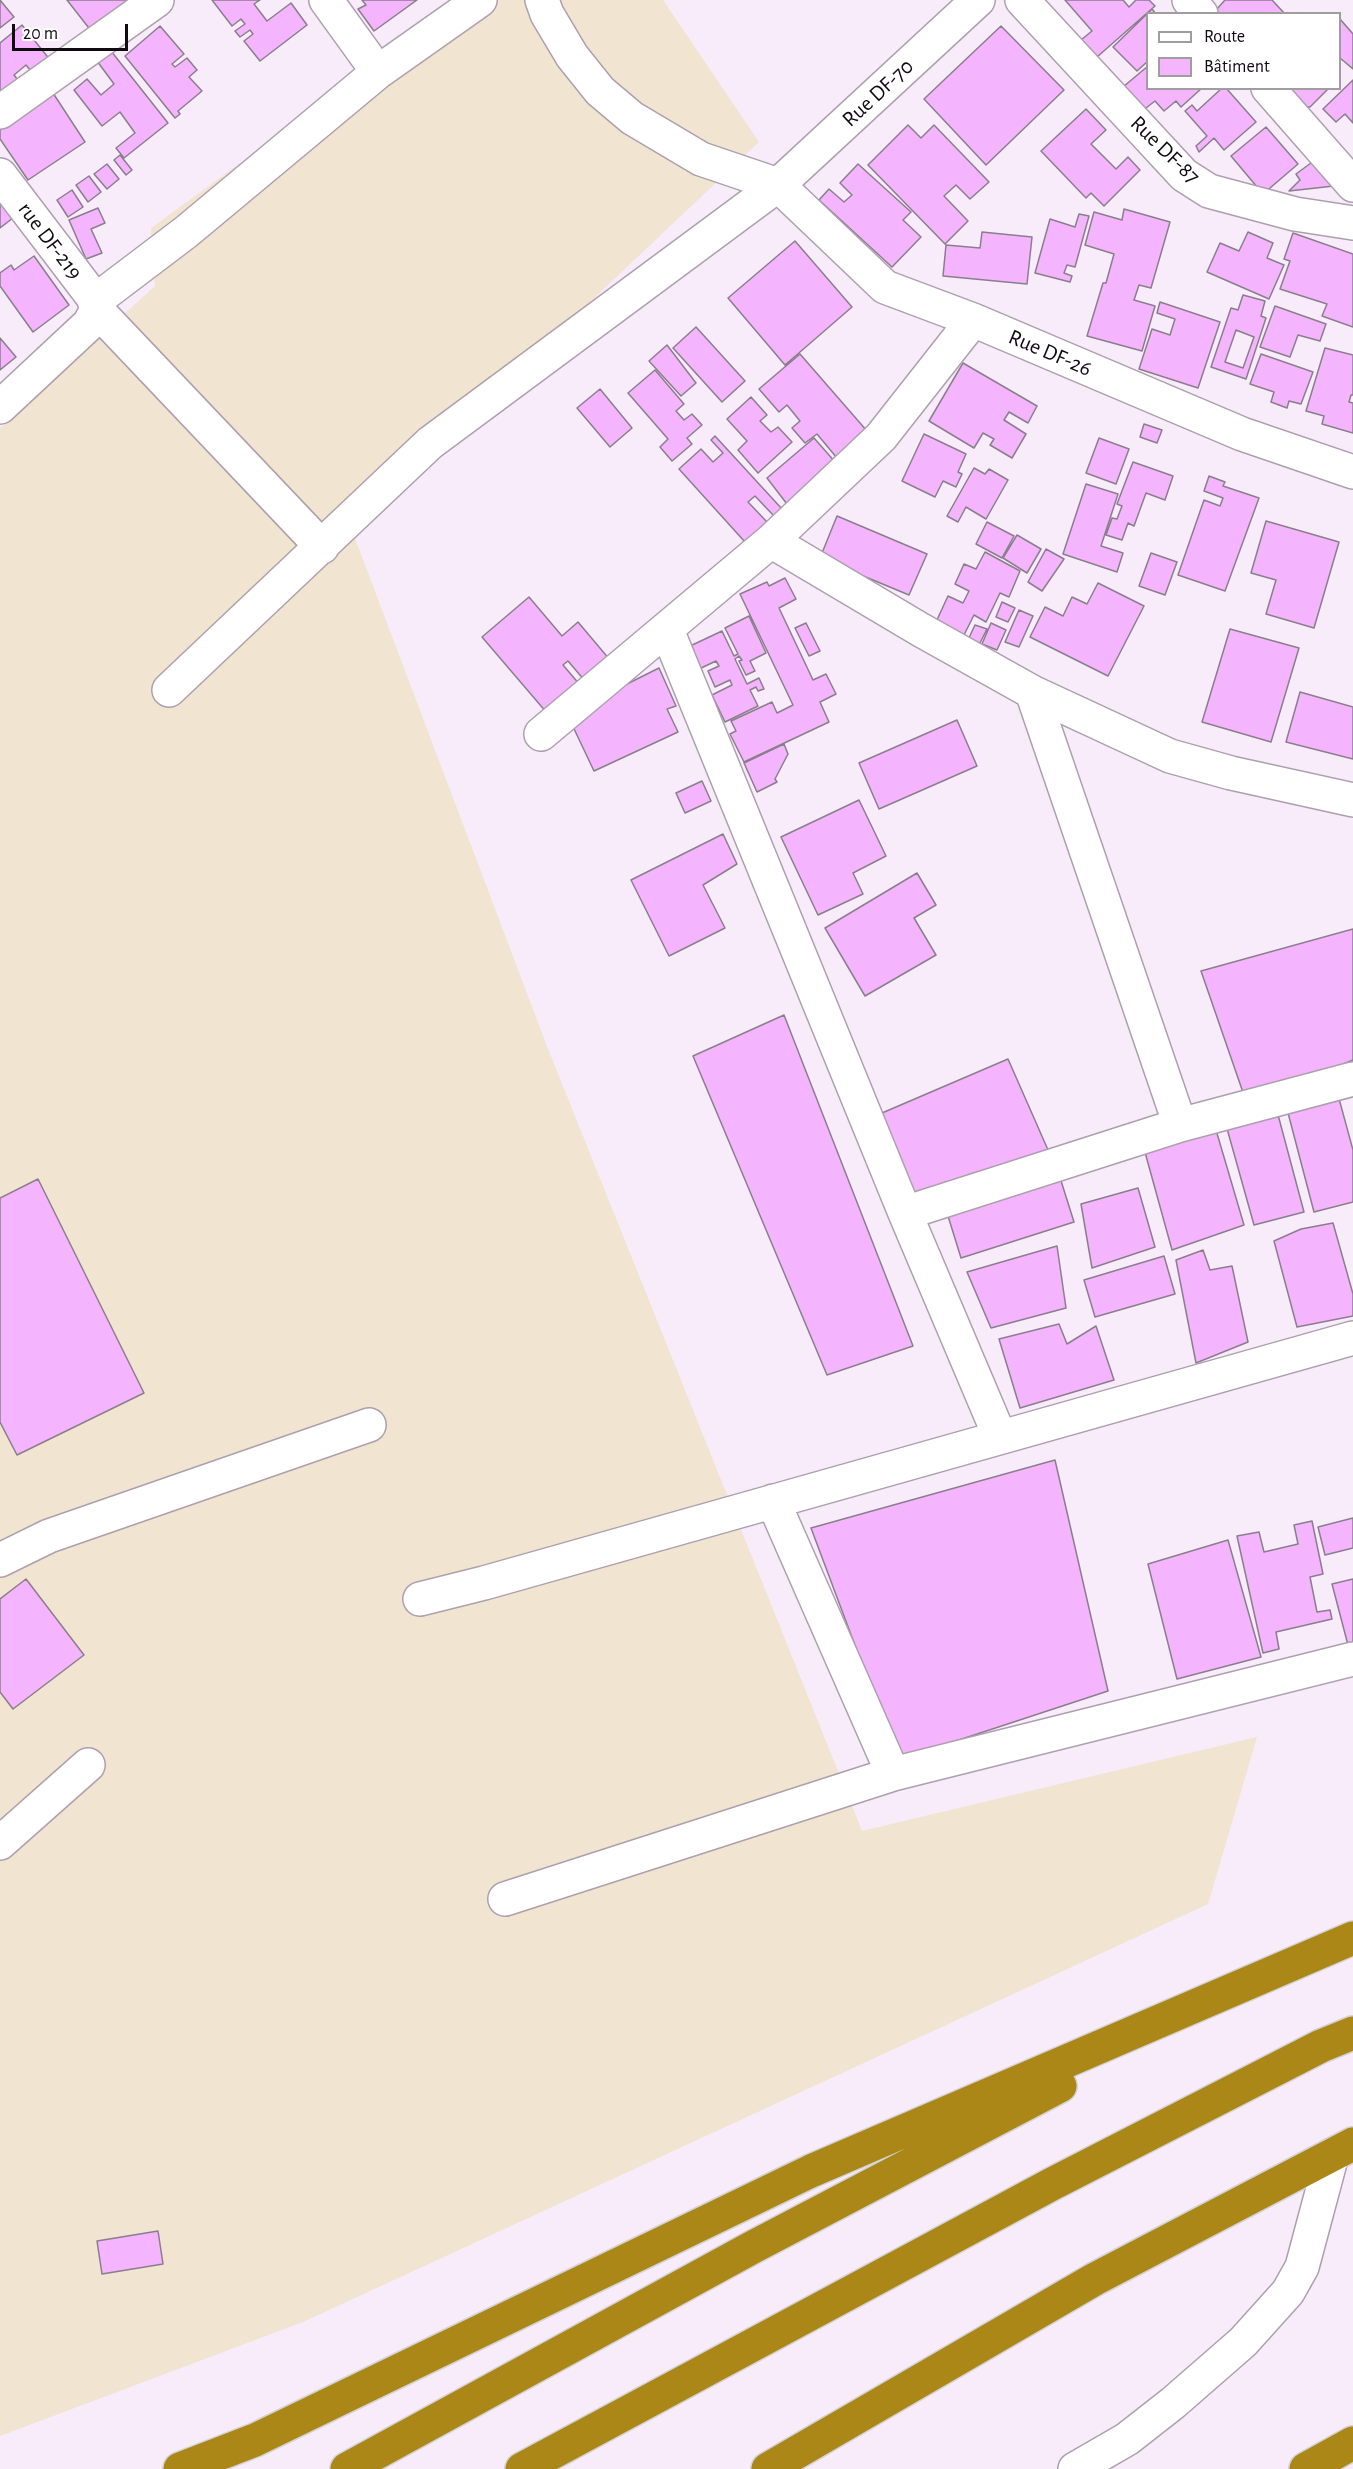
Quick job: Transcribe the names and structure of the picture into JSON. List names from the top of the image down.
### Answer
{
  "streets": {
    "street": [
      "Rue DF-70",
      "Rue DF-87",
      "rue DF-219",
      "Rue DF-26"
    ]
  },
  "crossings": [
    ["Rue DF-70", "rue DF-219"],
    ["Rue DF-70", "Rue DF-26"]
  ],
  "legend": ["Route", "Bâtiment"],
  "scale_bar": "20 m"
}
